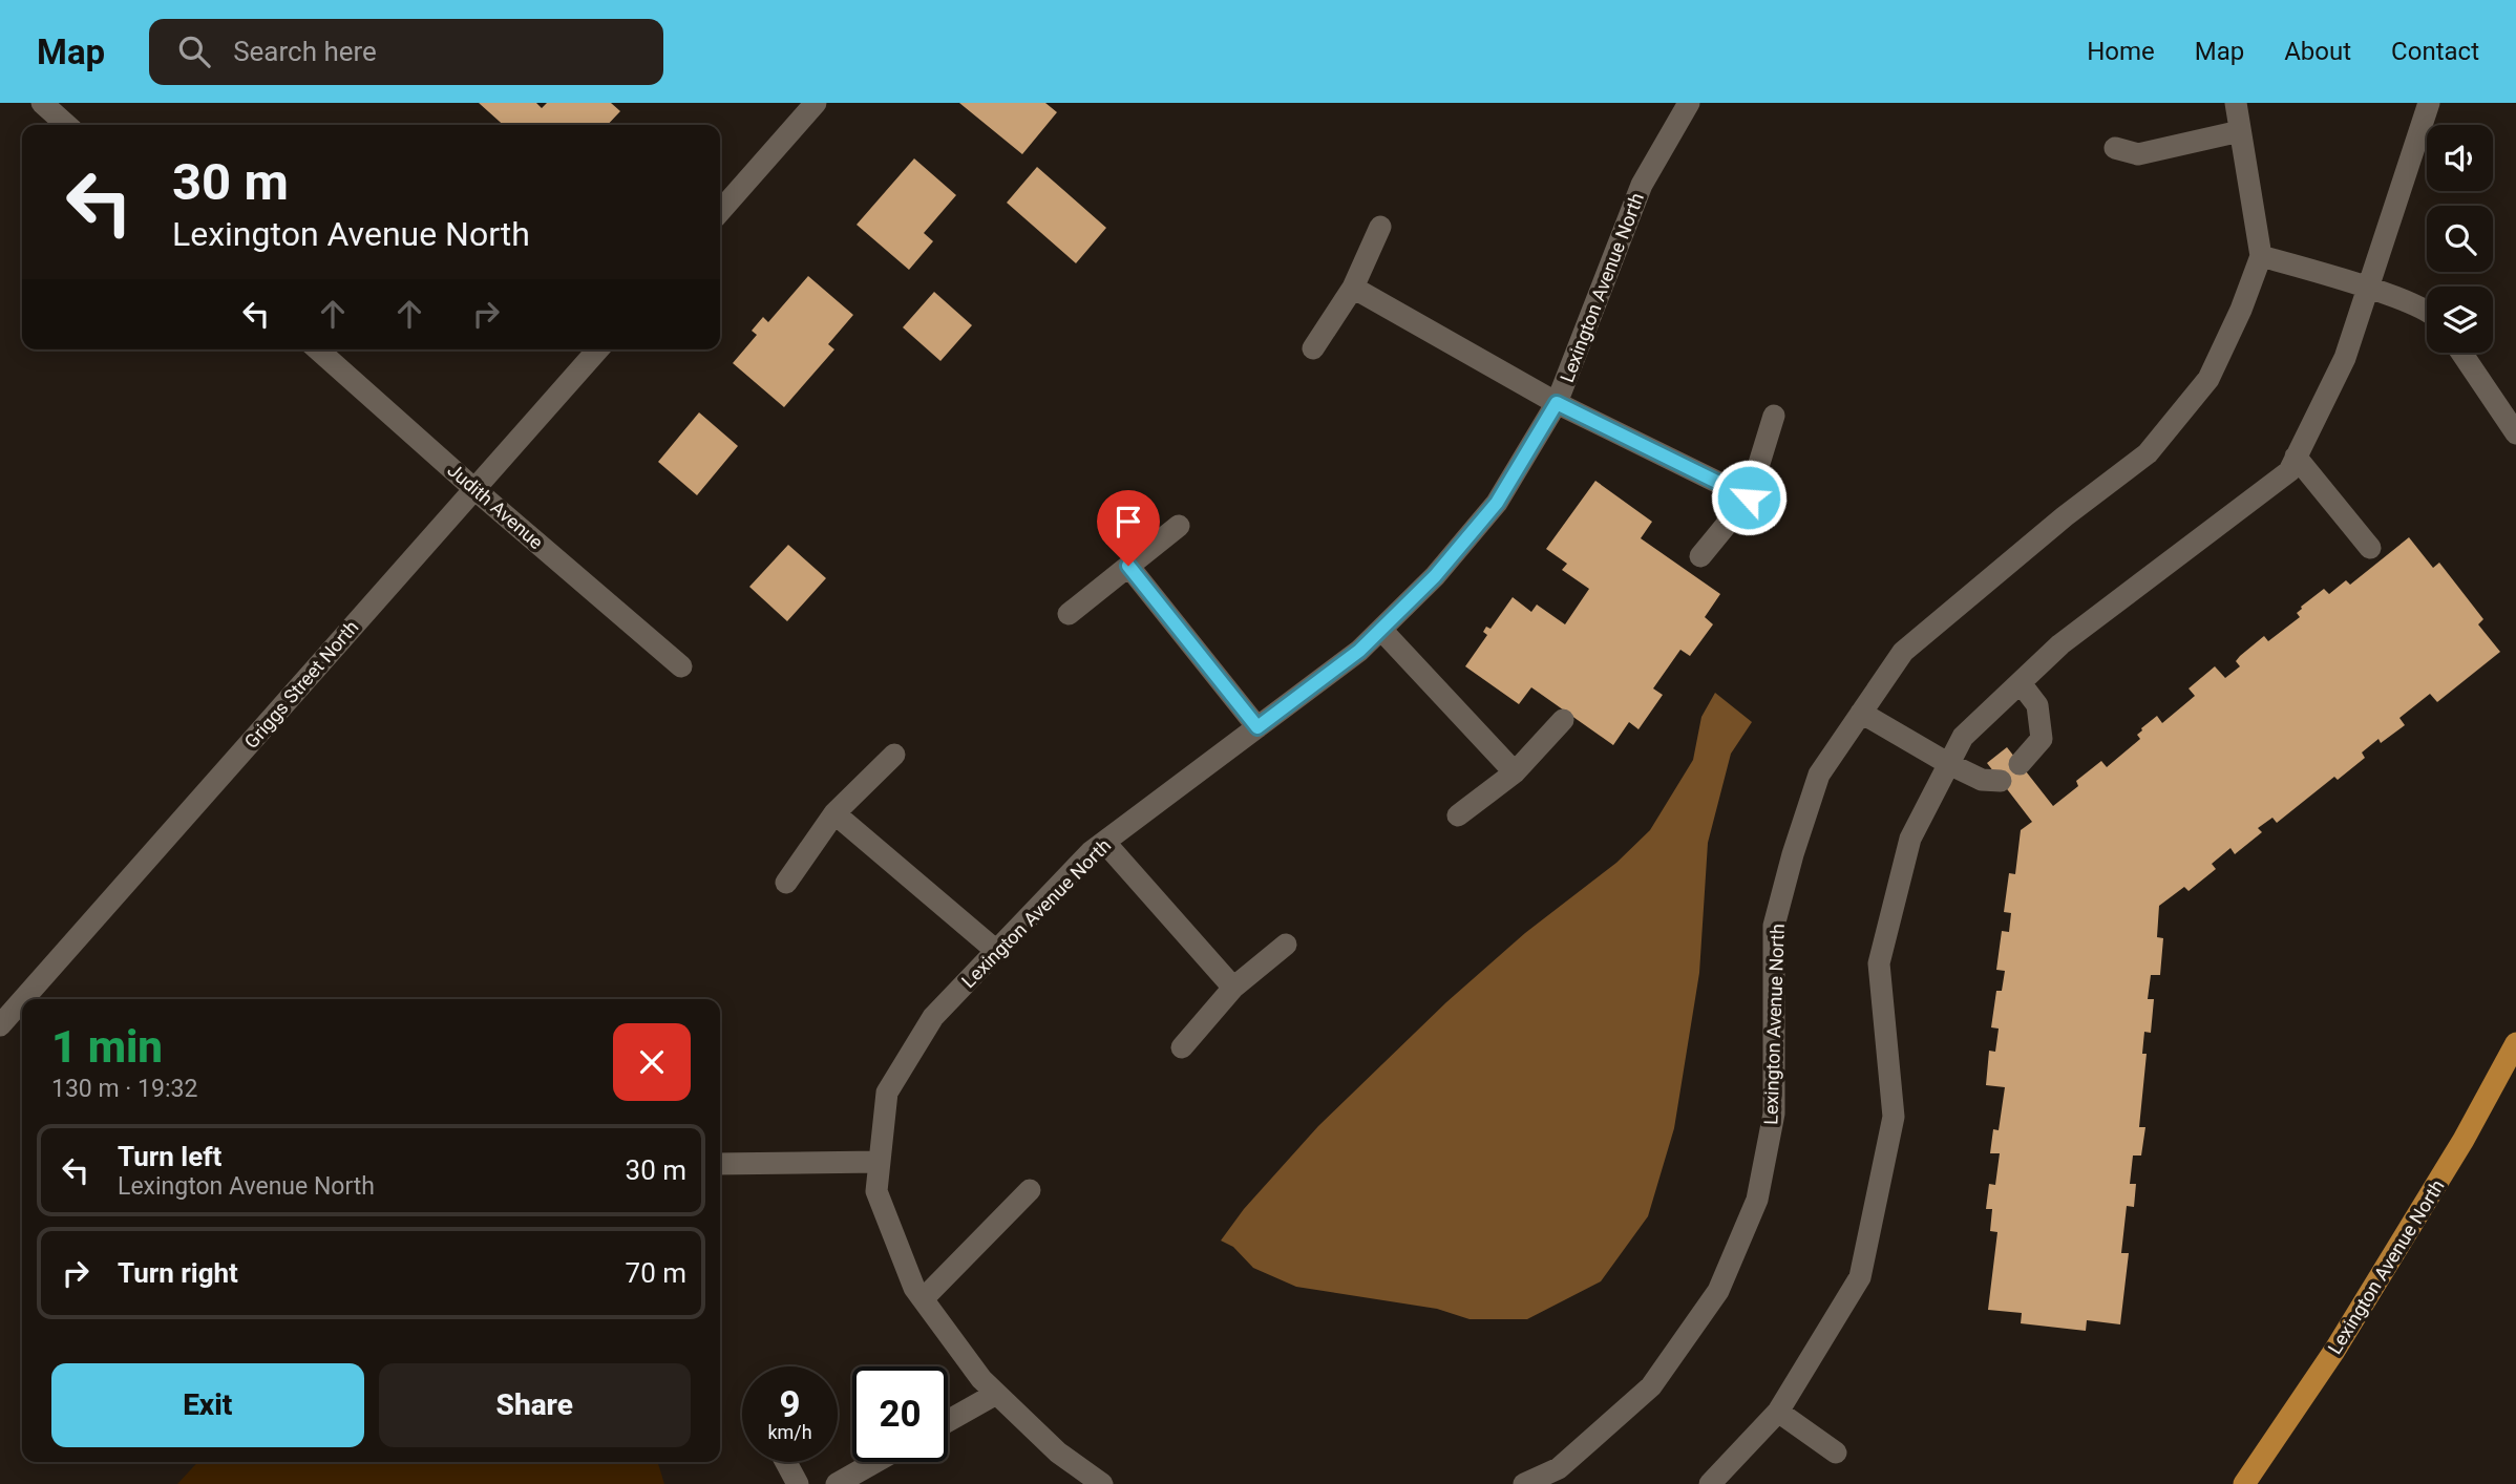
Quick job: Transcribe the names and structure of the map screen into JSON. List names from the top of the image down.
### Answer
{
  "streets": {
    "main road": ["Lexington Avenue North"],
    "street": ["Judith Avenue", "Griggs Street North"]
  },
  "crossings": [
    ["Judith Avenue", "Griggs Street North"]
  ],
  "page": {
    "header": "Map",
    "search": "Search here",
    "nav": [
      "Home",
      "Map",
      "About",
      "Contact"
    ],
    "turn": ["30 m", "Lexington Avenue North"],
    "heading": ["1 min", "130 m · 19:32"],
    "list": [
      {
        "name": "Turn left",
        "note": "Lexington Avenue North",
        "value": "30 m"
      },
      {
        "name": "Turn right",
        "value": "70 m"
      }
    ],
    "buttons": ["Exit", "Share"],
    "speed": "9 km/h",
    "limit": "20"
  }
}
